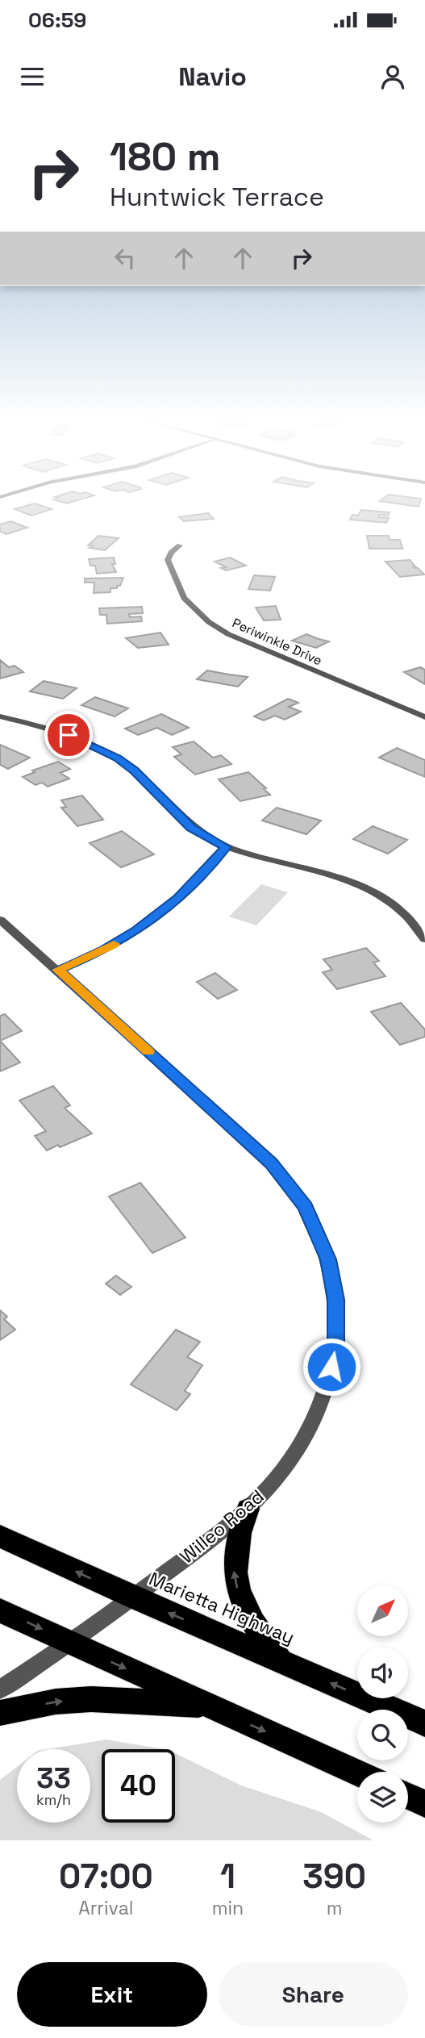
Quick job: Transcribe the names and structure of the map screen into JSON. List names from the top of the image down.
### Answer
{
  "streets": {
    "highway": ["Marietta Highway"],
    "street": ["Periwinkle Drive", "Willeo Road"]
  },
  "crossings": [
    ["Willeo Road", "Marietta Highway"]
  ],
  "north": "top right",
  "page": {
    "status": "06:59",
    "header": "Navio",
    "turn": ["180 m", "Huntwick Terrace"],
    "speed": "33 km/h",
    "limit": "40",
    "eta": [
      "07:00",
      "Arrival",
      "1",
      "min",
      "390",
      "m"
    ],
    "buttons": ["Exit", "Share"]
  }
}
